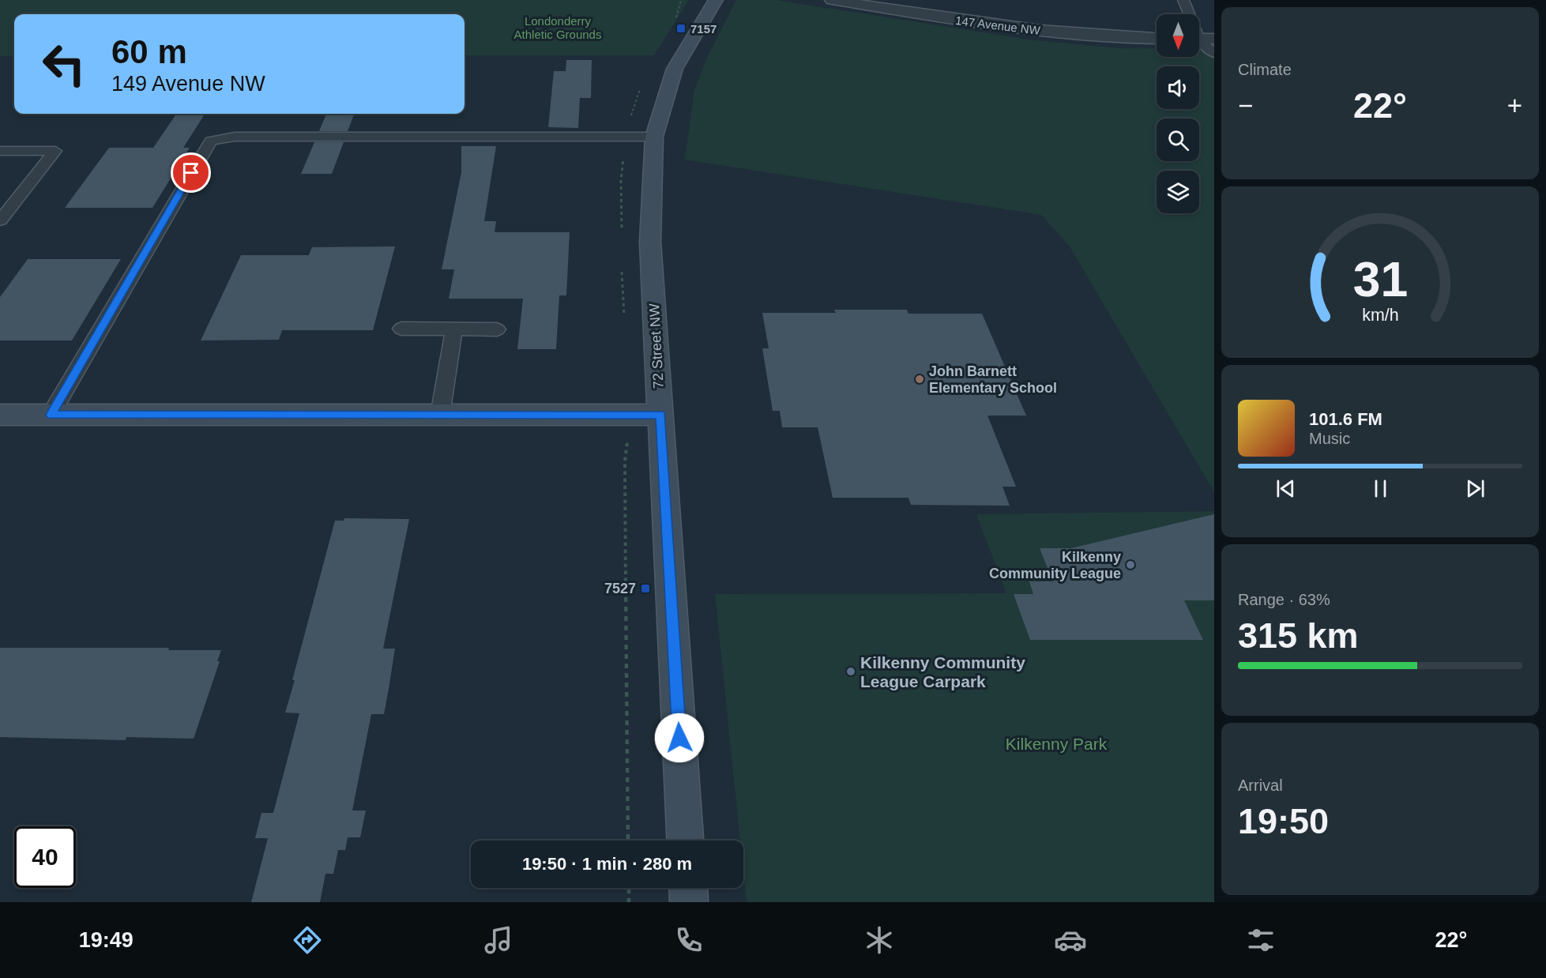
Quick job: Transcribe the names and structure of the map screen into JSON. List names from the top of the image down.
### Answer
{
  "streets": {
    "street": ["147 Avenue NW", "72 Street NW"]
  },
  "parks": ["Londonderry Athletic Grounds", "Kilkenny Park"],
  "places": {
    "transit": ["7157", "7527"],
    "other": ["John Barnett Elementary School", "Kilkenny Community League", "Kilkenny Community League Carpark"]
  },
  "north": "bottom",
  "page": {
    "tile": [
      "Climate",
      ["Range · 63%", "315 km"],
      ["Arrival", "19:50"]
    ],
    "turn": ["60 m", "149 Avenue NW"],
    "heat": ["−", "22°", "+"],
    "song": ["101.6 FM", "Music"],
    "limit": "40",
    "trip": "19:50 · 1 min · 280 m",
    "tabs": ["19:49", "22°"],
    "gauge": ["31", "km/h"]
  }
}
